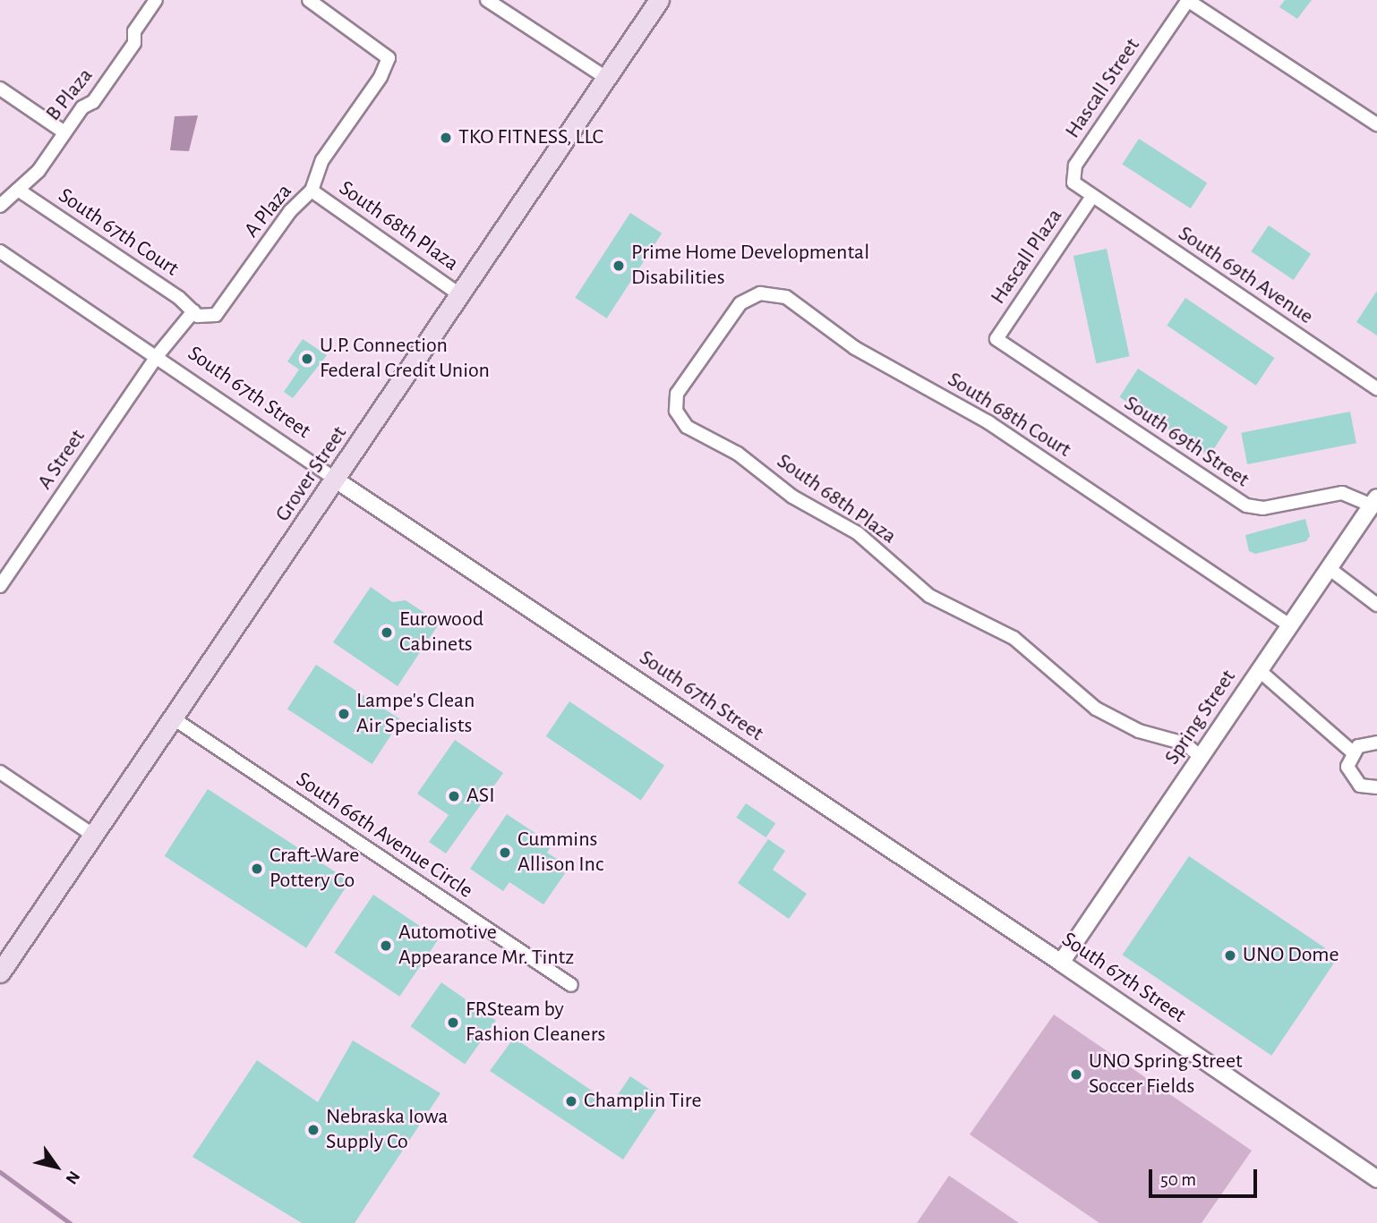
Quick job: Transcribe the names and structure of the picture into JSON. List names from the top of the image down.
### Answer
{
  "streets": {
    "main road": ["Grover Street"],
    "street": [
      "Hascall Street",
      "B Plaza",
      "A Plaza",
      "South 68th Plaza",
      "South 67th Court",
      "Hascall Plaza",
      "South 69th Avenue",
      "South 67th Street",
      "South 68th Court",
      "South 69th Street",
      "A Street",
      "Spring Street",
      "South 66th Avenue Circle"
    ]
  },
  "crossings": [
    ["Hascall Street", "Hascall Plaza"],
    ["Hascall Street", "South 69th Avenue"],
    ["B Plaza", "South 67th Court"],
    ["A Plaza", "South 68th Plaza"],
    ["A Plaza", "South 67th Court"],
    ["South 68th Plaza", "South 68th Court"],
    ["South 68th Plaza", "Grover Street"],
    ["South 68th Plaza", "Spring Street"],
    ["Hascall Plaza", "South 69th Avenue"],
    ["Hascall Plaza", "South 69th Street"],
    ["South 67th Street", "A Street"],
    ["South 67th Street", "Grover Street"],
    ["South 67th Street", "Spring Street"],
    ["South 68th Court", "Spring Street"],
    ["South 69th Street", "Spring Street"],
    ["Grover Street", "South 66th Avenue Circle"]
  ],
  "places": [
    "TKO FITNESS, LLC",
    "Prime Home Developmental Disabilities",
    "U.P. Connection Federal Credit Union",
    "Eurowood Cabinets",
    "Lampe's Clean Air Specialists",
    "ASI",
    "Cummins Allison Inc",
    "Craft-Ware Pottery Co",
    "Automotive Appearance Mr. Tintz",
    "UNO Dome",
    "FRSteam by Fashion Cleaners",
    "UNO Spring Street Soccer Fields",
    "Champlin Tire",
    "Nebraska Iowa Supply Co"
  ],
  "scale_bar": "50 m",
  "north": "bottom right"
}
